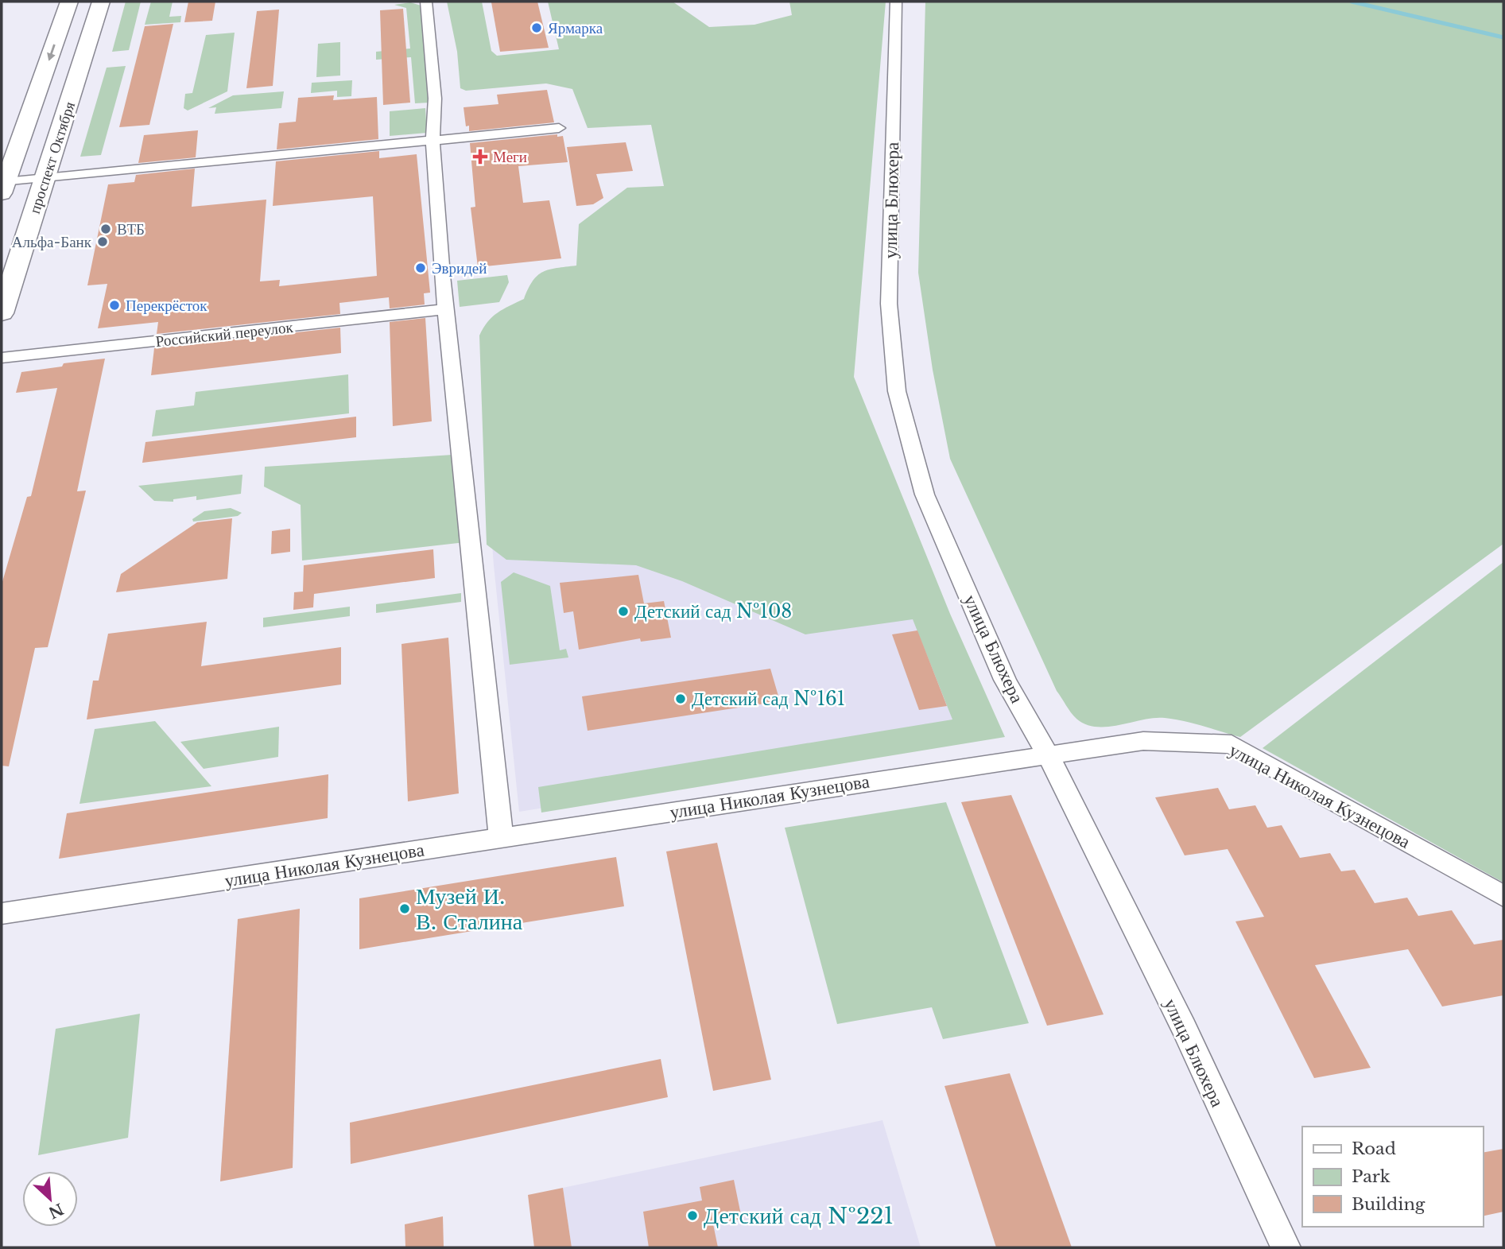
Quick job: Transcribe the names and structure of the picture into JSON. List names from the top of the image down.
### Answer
{
  "streets": {
    "main road": ["проспект Октября"],
    "street": ["улица Блюхера", "Российский переулок", "улица Николая Кузнецова"]
  },
  "crossings": [
    ["улица Блюхера", "улица Николая Кузнецова"]
  ],
  "places": {
    "other": [
      "Ярмарка",
      "ВТБ",
      "Альфа-Банк",
      "Эвридей",
      "Перекрёсток",
      "Детский сад №108",
      "Детский сад №161",
      "Музей И. В. Сталина",
      "Детский сад №221"
    ],
    "health": ["Меги"]
  },
  "legend": ["Road", "Park", "Building"],
  "north": "bottom right"
}
